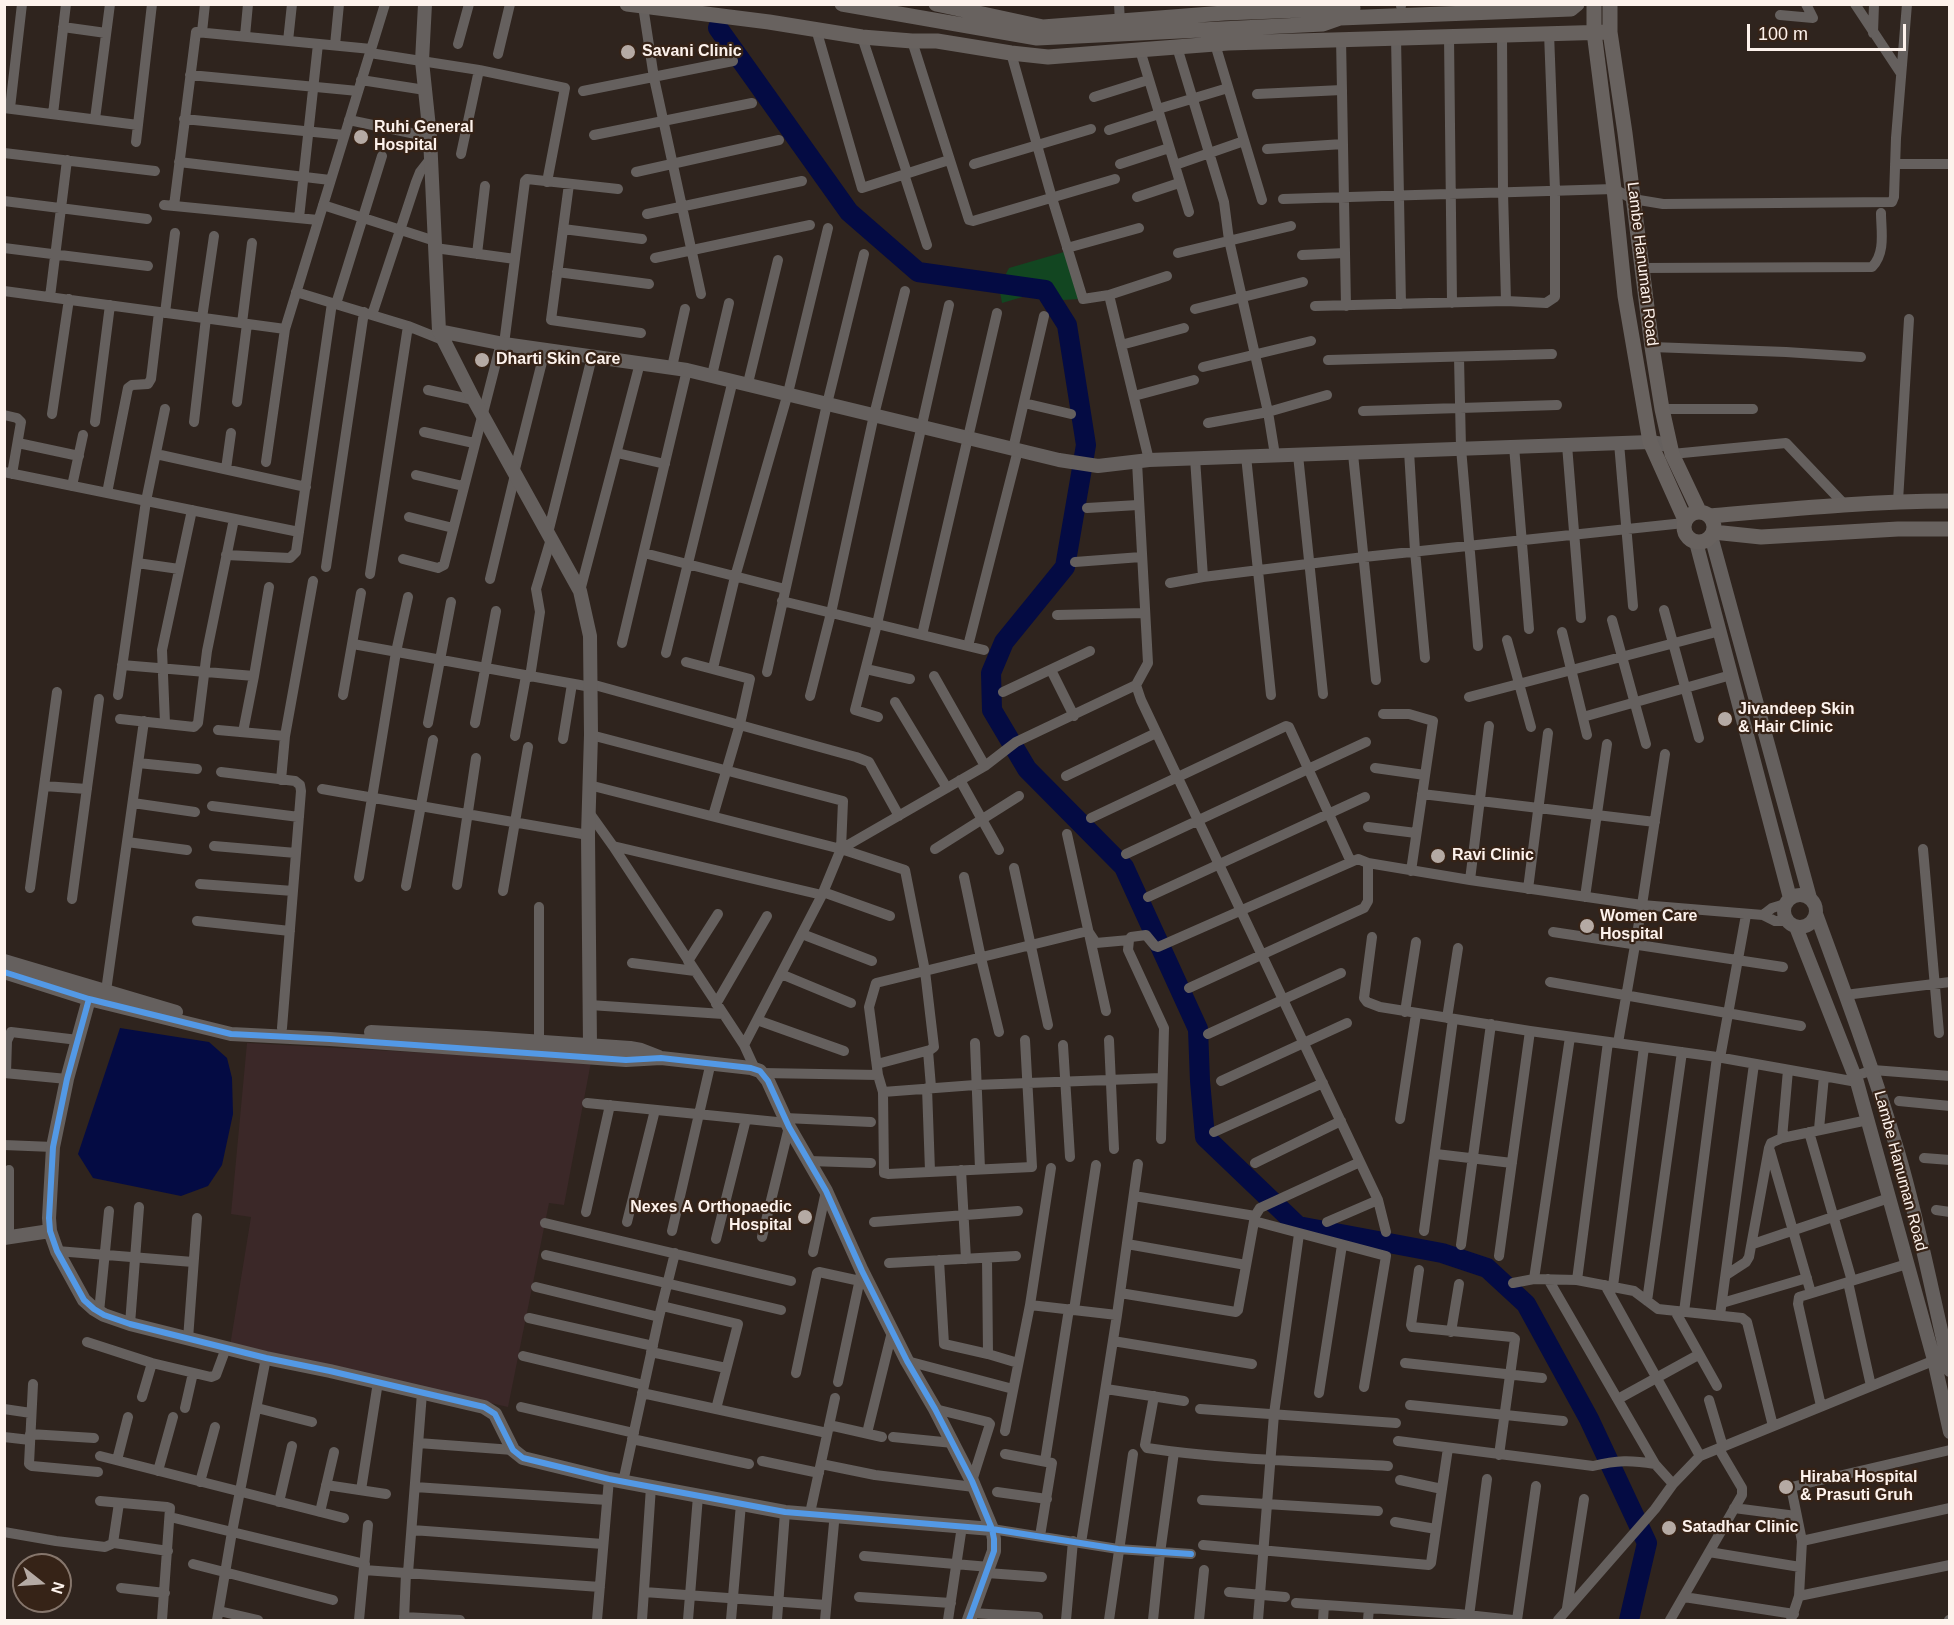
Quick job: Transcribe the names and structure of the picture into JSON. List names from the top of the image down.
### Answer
{
  "streets": {
    "main road": ["Lambe Hanuman Road"]
  },
  "places": [
    "Savani Clinic",
    "Ruhi General Hospital",
    "Dharti Skin Care",
    "Jivandeep Skin & Hair Clinic",
    "Ravi Clinic",
    "Women Care Hospital",
    "Nexes A Orthopaedic Hospital",
    "Hiraba Hospital & Prasuti Gruh",
    "Satadhar Clinic"
  ],
  "scale_bar": "100 m",
  "north": "right"
}
